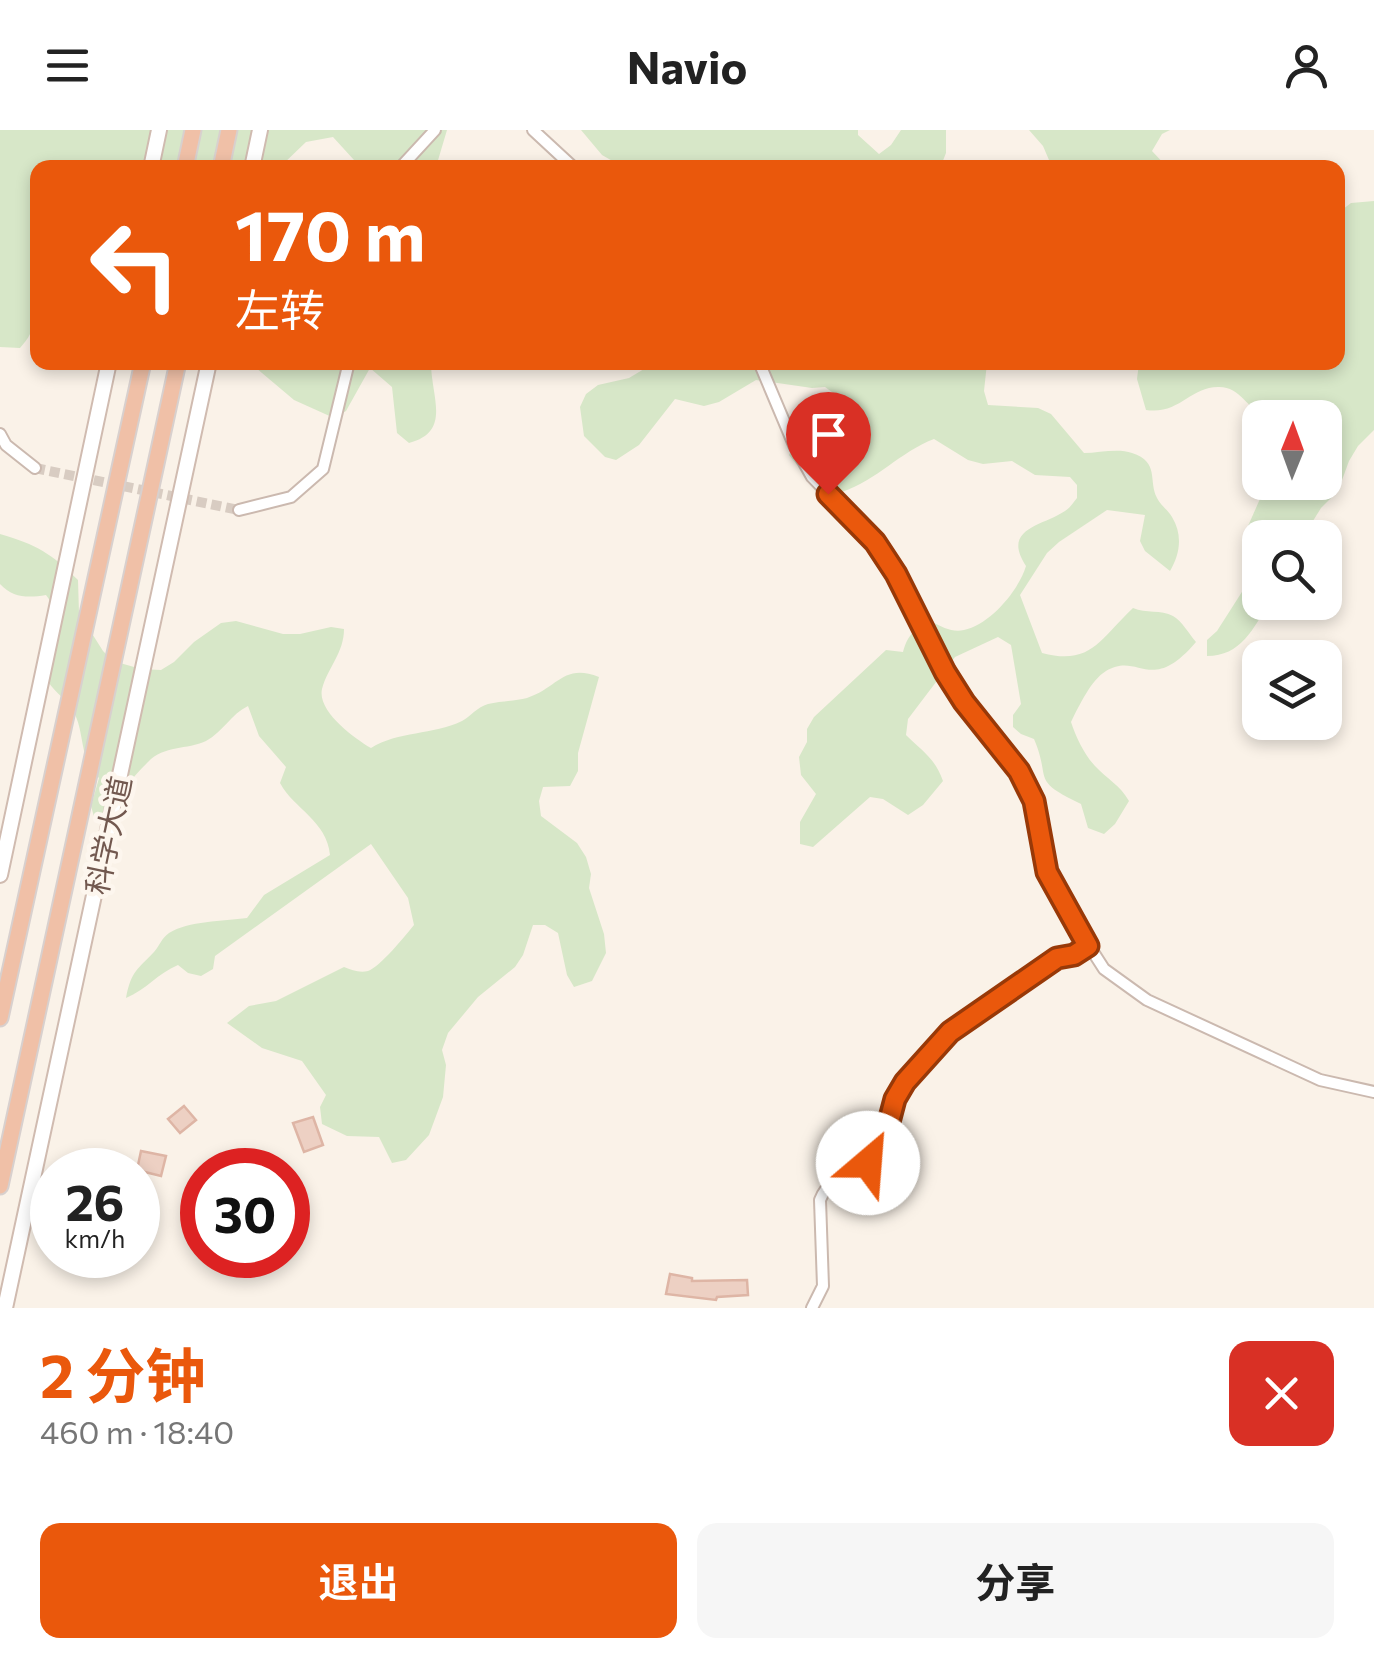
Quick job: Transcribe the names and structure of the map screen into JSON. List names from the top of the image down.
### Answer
{
  "streets": {
    "highway": ["科学大道"]
  },
  "north": "top",
  "page": {
    "header": "Navio",
    "turn": ["170 m", "左转"],
    "speed": "26 km/h",
    "limit": "30",
    "heading": ["2 分钟", "460 m · 18:40"],
    "buttons": ["退出", "分享"]
  }
}
